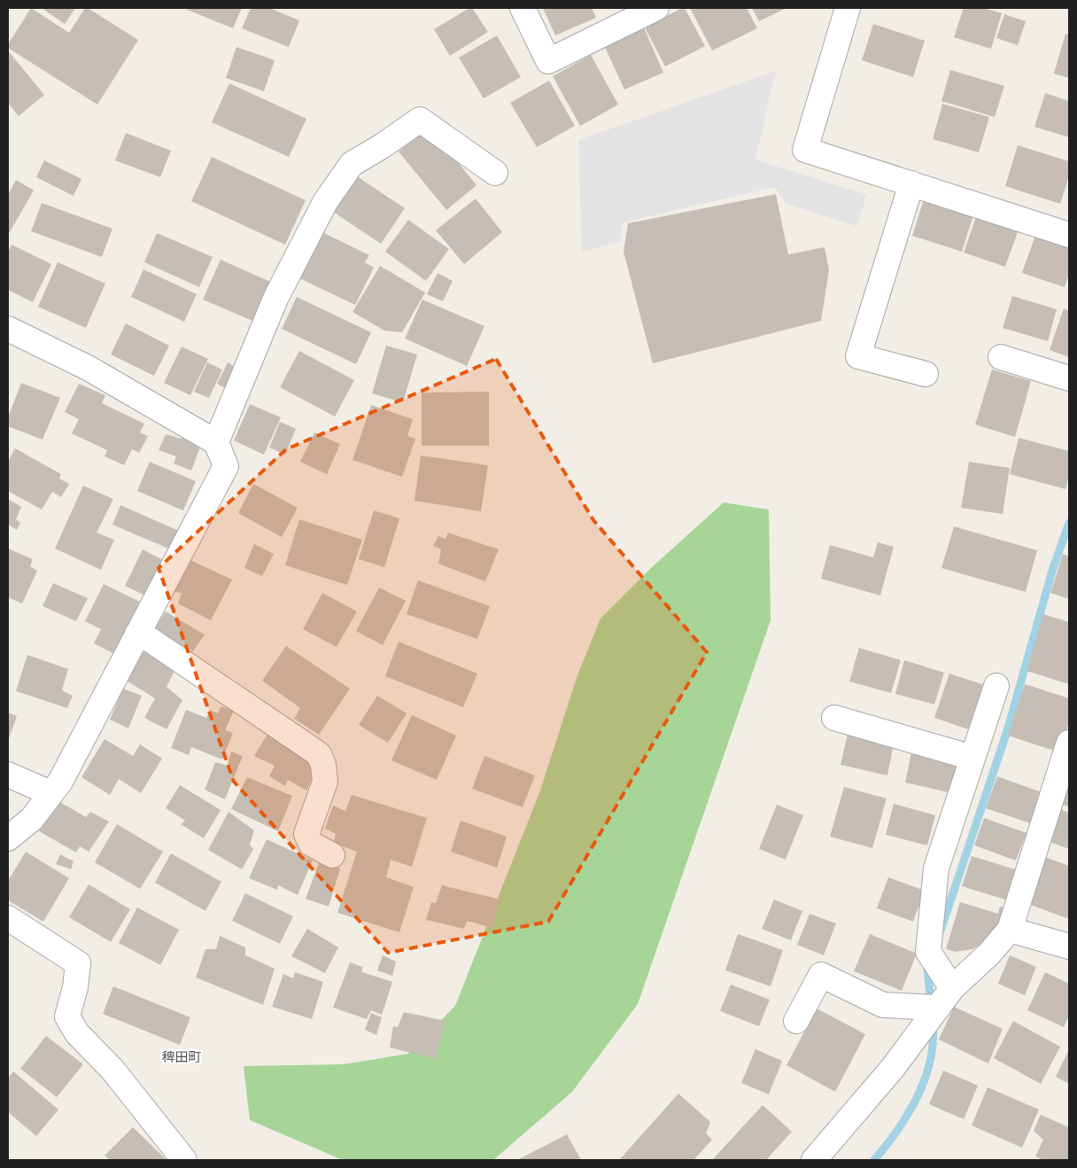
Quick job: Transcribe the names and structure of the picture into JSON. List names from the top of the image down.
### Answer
{
  "districts": ["稗田町"]
}
